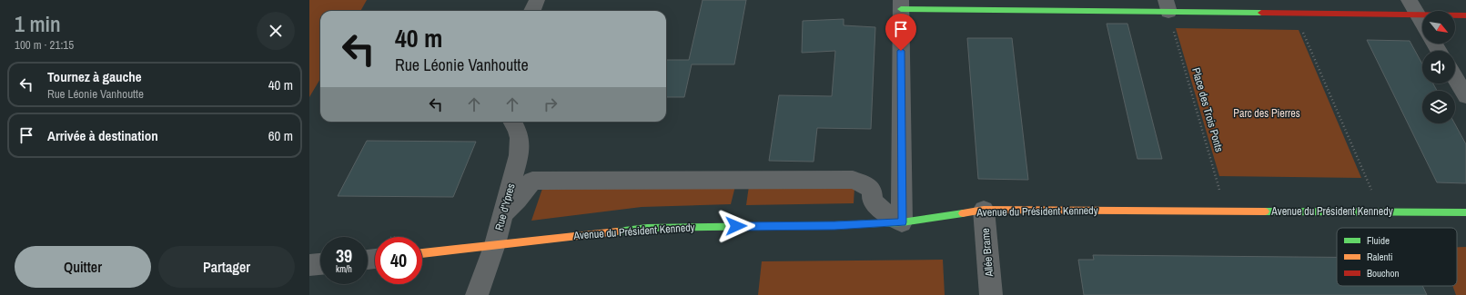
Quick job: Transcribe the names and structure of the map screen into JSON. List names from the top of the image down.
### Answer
{
  "streets": {
    "street": ["Rue d'Ypres", "Avenue du Président Kennedy", "Allée Brame"],
    "path": ["Place des Trois Ponts"]
  },
  "crossings": [
    ["Place des Trois Ponts", "Avenue du Président Kennedy"],
    ["Rue d'Ypres", "Avenue du Président Kennedy"],
    ["Avenue du Président Kennedy", "Allée Brame"]
  ],
  "parks": ["Parc des Pierres"],
  "legend": ["Fluide", "Ralenti", "Bouchon"],
  "north": "bottom right",
  "page": {
    "heading": ["1 min", "100 m · 21:15"],
    "turn": ["40 m", "Rue Léonie Vanhoutte"],
    "list": [
      {
        "name": "Tournez à gauche",
        "note": "Rue Léonie Vanhoutte",
        "value": "40 m"
      },
      {
        "name": "Arrivée à destination",
        "value": "60 m"
      }
    ],
    "speed": "39 km/h",
    "limit": "40",
    "buttons": ["Quitter", "Partager"]
  }
}
